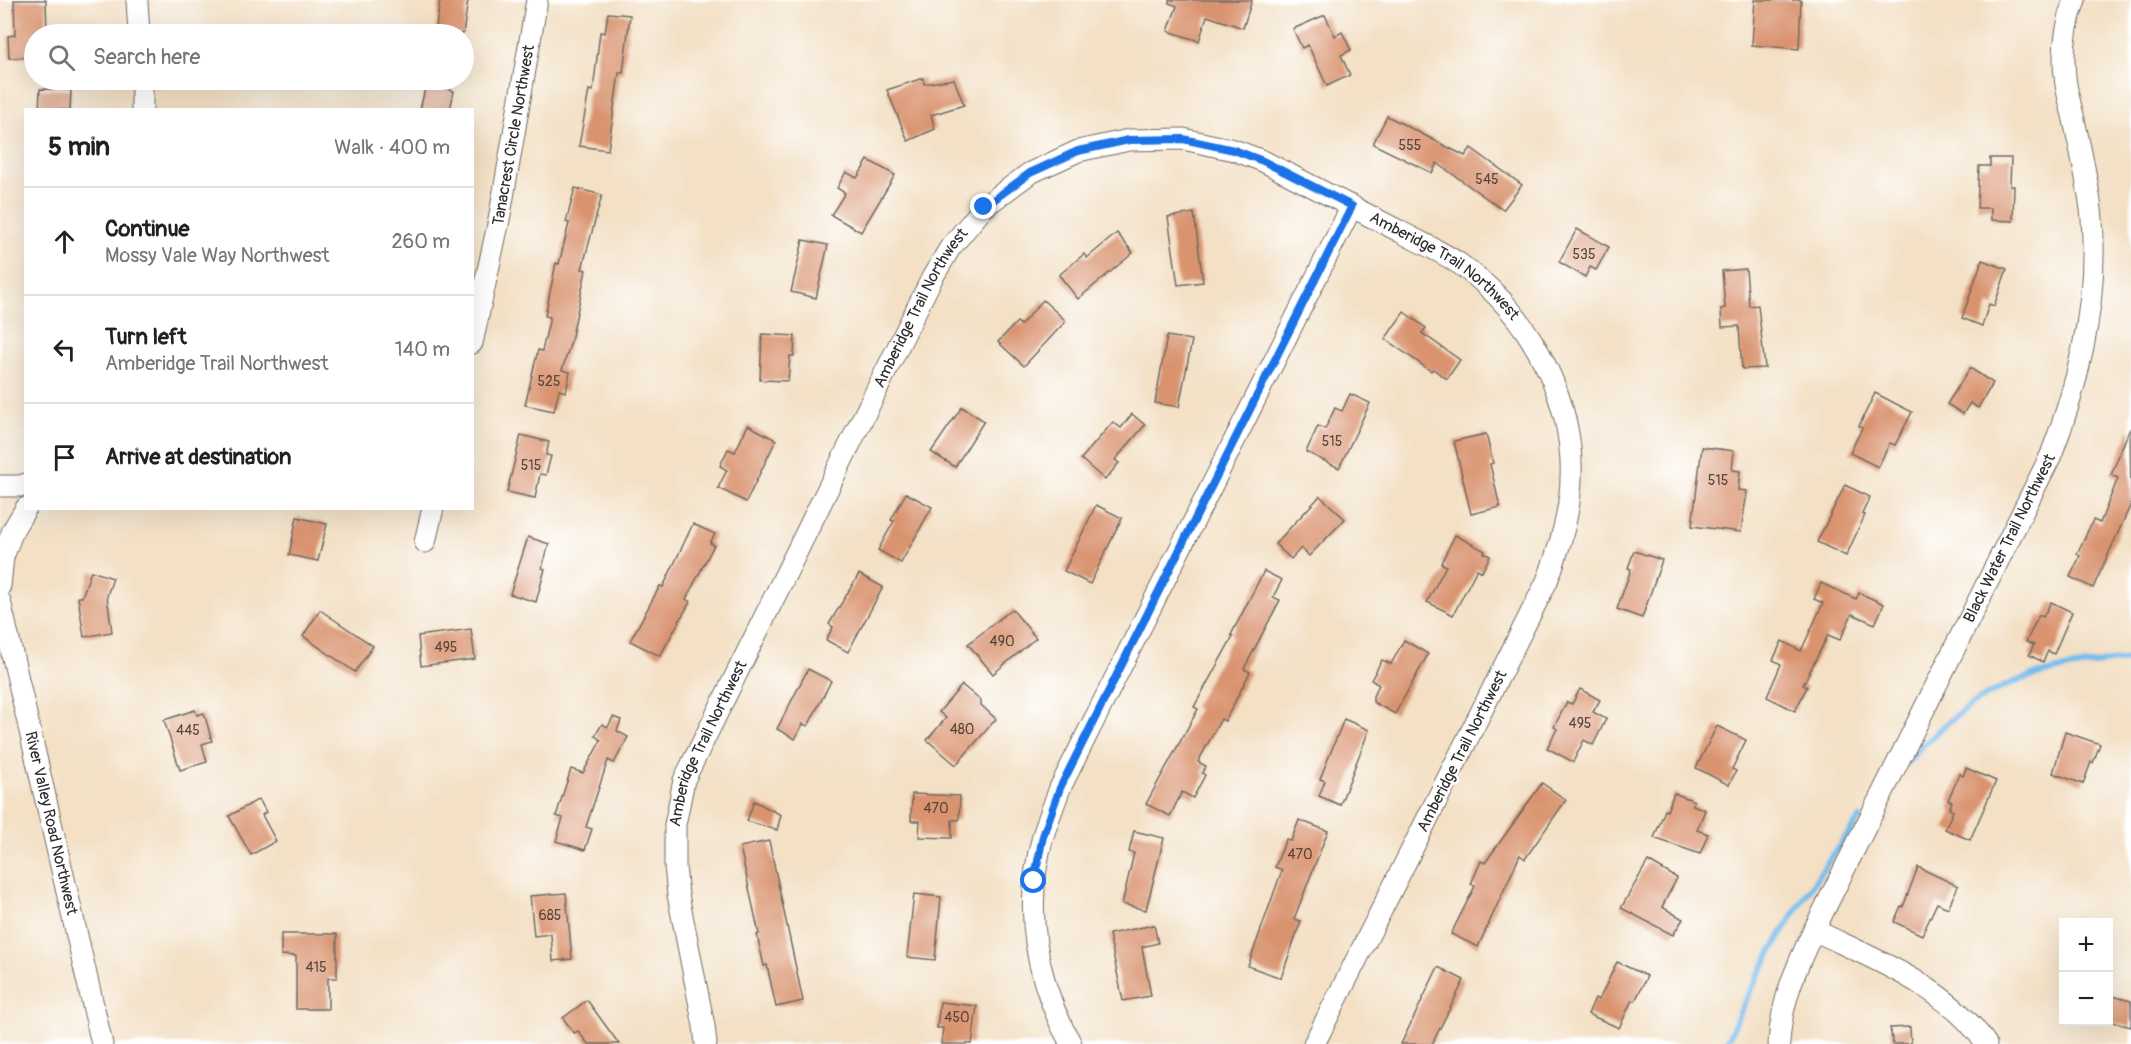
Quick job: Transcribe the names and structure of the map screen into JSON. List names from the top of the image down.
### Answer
{
  "streets": {
    "street": [
      "Tanacrest Circle Northwest",
      "Amberidge Trail Northwest",
      "Black Water Trail Northwest",
      "River Valley Road Northwest"
    ]
  },
  "house_numbers": [
    "555",
    "545",
    "535",
    "525",
    "515",
    "515",
    "515",
    "490",
    "495",
    "495",
    "480",
    "445",
    "470",
    "470",
    "685",
    "415",
    "450"
  ],
  "page": {
    "search": "Search here",
    "heading": ["5 min", "Walk · 400 m"],
    "list": [
      ["Continue", "Mossy Vale Way Northwest", "260 m"],
      ["Turn left", "Amberidge Trail Northwest", "140 m"],
      "Arrive at destination"
    ],
    "map_buttons": ["+", "−"]
  }
}
